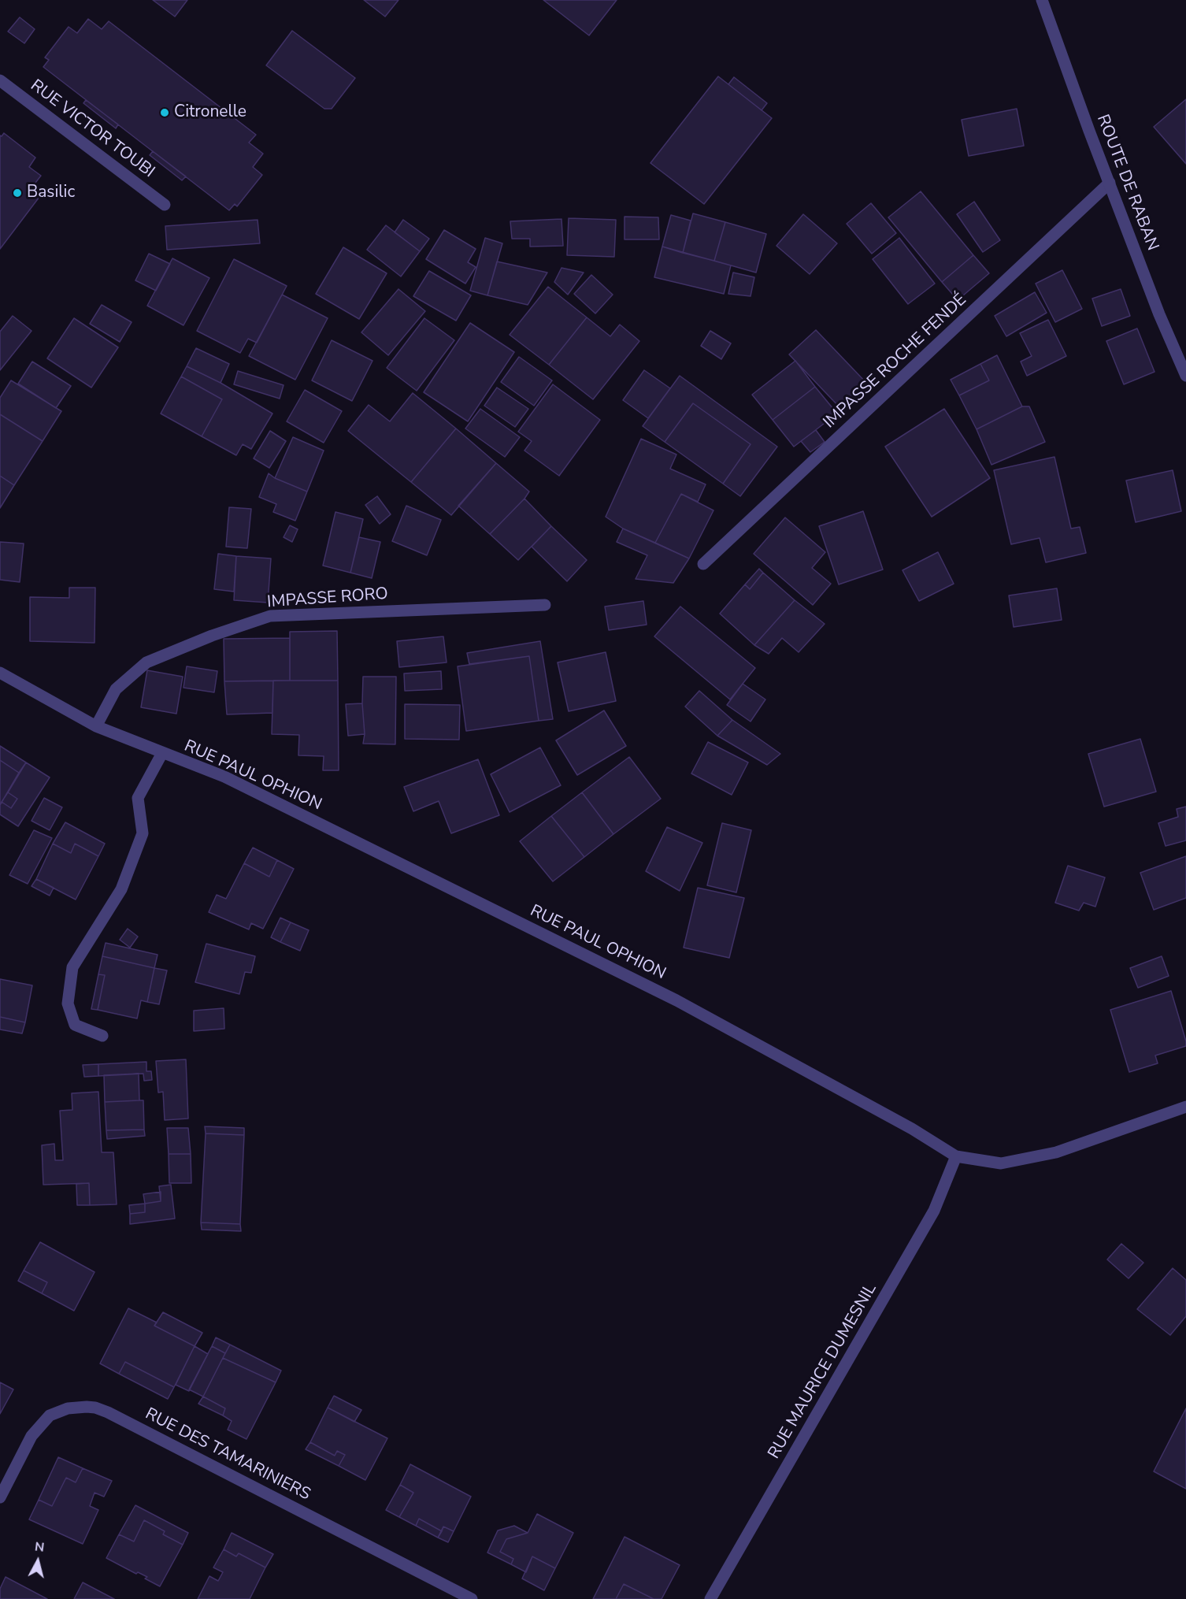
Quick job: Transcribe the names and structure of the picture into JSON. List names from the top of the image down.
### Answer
{
  "streets": {
    "street": [
      "RUE VICTOR TOUBI",
      "ROUTE DE RABAN",
      "IMPASSE ROCHE FENDÉ",
      "IMPASSE RORO",
      "RUE PAUL OPHION",
      "RUE MAURICE DUMESNIL",
      "RUE DES TAMARINIERS"
    ]
  },
  "crossings": [
    ["ROUTE DE RABAN", "IMPASSE ROCHE FENDÉ"],
    ["IMPASSE RORO", "RUE PAUL OPHION"],
    ["RUE PAUL OPHION", "RUE MAURICE DUMESNIL"]
  ],
  "places": ["Citronelle", "Basilic"],
  "north": "top"
}
